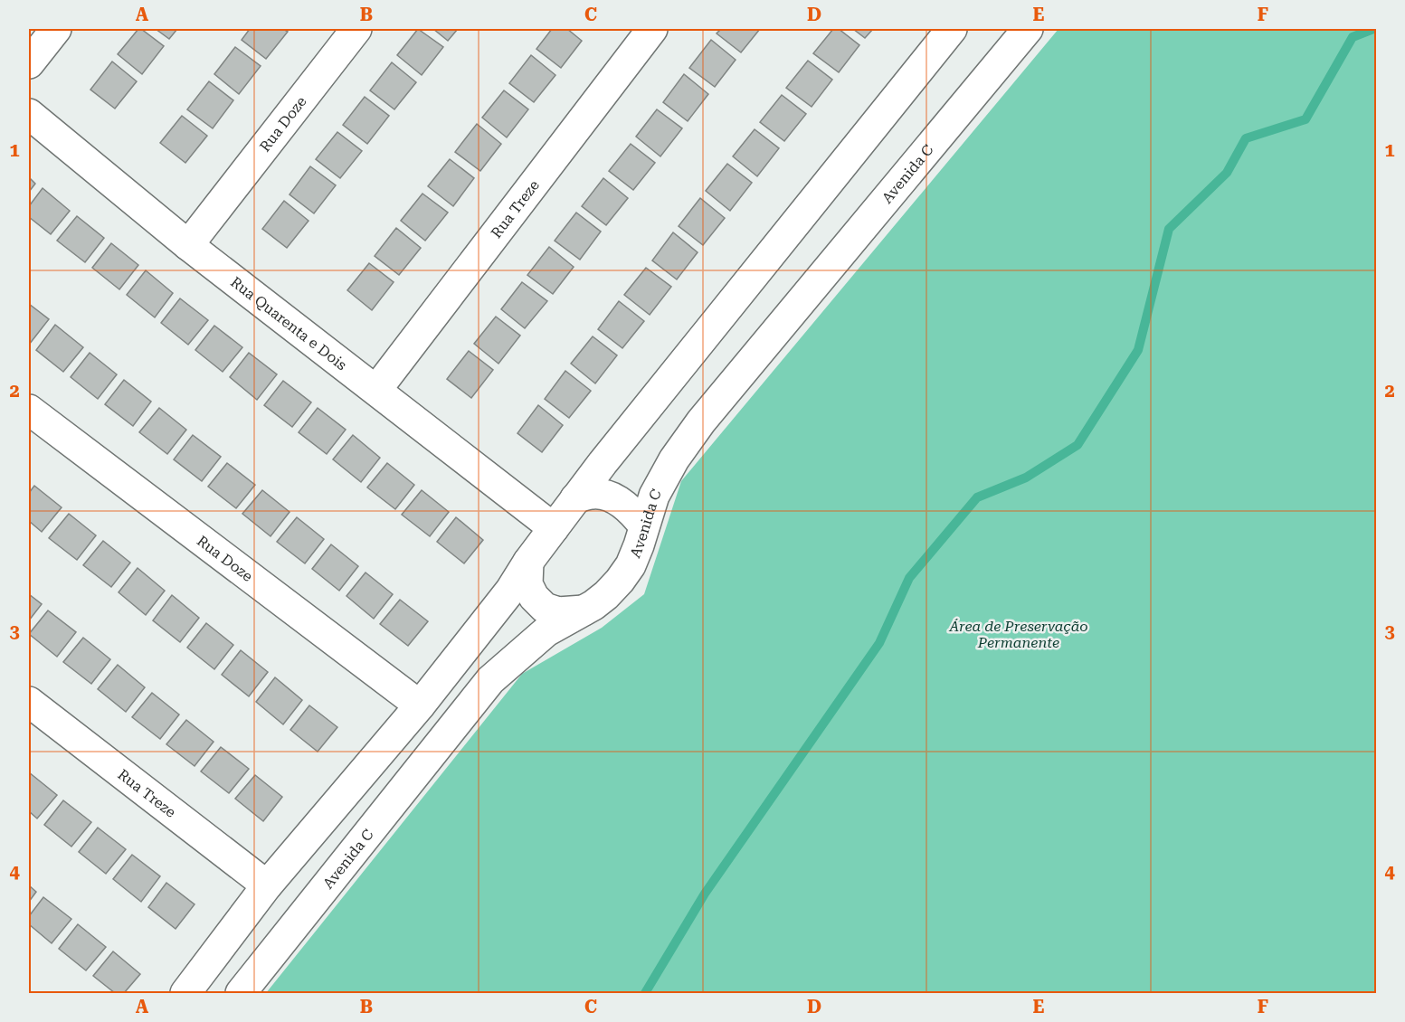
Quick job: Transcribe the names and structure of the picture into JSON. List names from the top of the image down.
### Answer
{
  "streets": {
    "street": [
      "Rua Doze",
      "Avenida C",
      "Rua Treze",
      "Rua Quarenta e Dois"
    ]
  },
  "crossings": [
    ["Rua Doze", "Rua Quarenta e Dois"],
    ["Avenida C", "Rua Quarenta e Dois"],
    ["Rua Treze", "Rua Quarenta e Dois"]
  ],
  "parks": ["Área de Preservação Permanente"],
  "grid": {
    "columns": [
      "A",
      "B",
      "C",
      "D",
      "E",
      "F"
    ],
    "rows": [
      "1",
      "2",
      "3",
      "4"
    ]
  }
}
